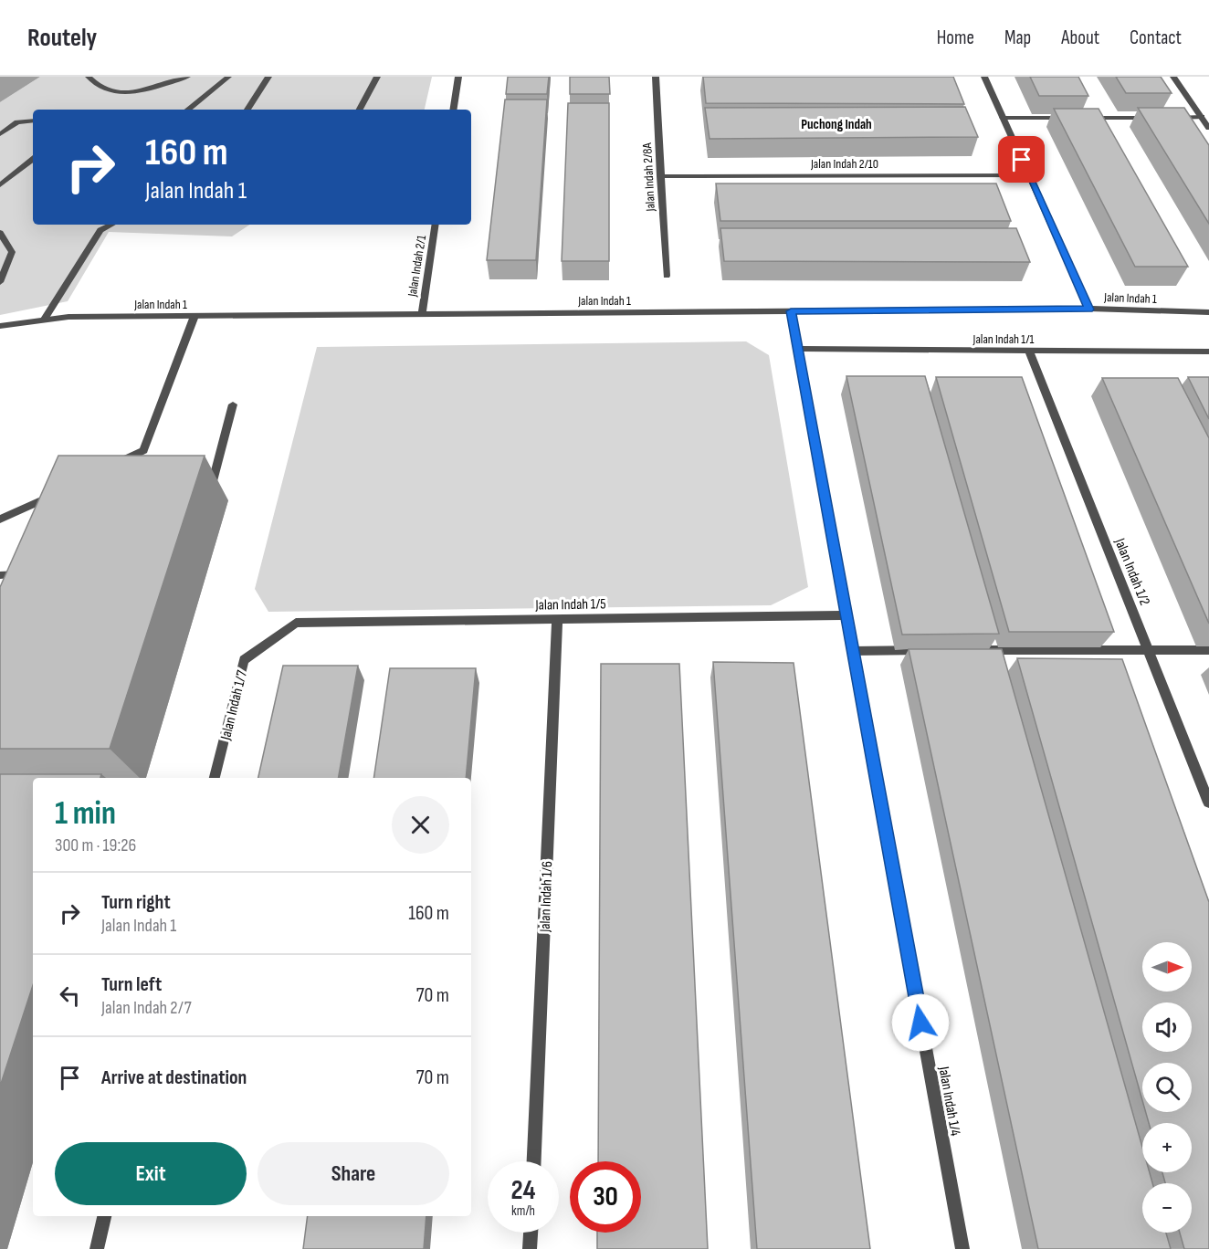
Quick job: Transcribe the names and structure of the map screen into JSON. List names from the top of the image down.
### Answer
{
  "streets": {
    "street": [
      "Jalan Indah 2/10",
      "Jalan Indah 2/8A",
      "Jalan Indah 2/1",
      "Jalan Indah 1",
      "Jalan Indah 1/1",
      "Jalan Indah 1/2",
      "Jalan Indah 1/5",
      "Jalan Indah 1/7",
      "Jalan Indah 1/6",
      "Jalan Indah 1/4"
    ]
  },
  "crossings": [
    ["Jalan Indah 2/10", "Jalan Indah 2/8A"],
    ["Jalan Indah 2/1", "Jalan Indah 1"],
    ["Jalan Indah 1", "Jalan Indah 1/4"],
    ["Jalan Indah 1/1", "Jalan Indah 1/2"],
    ["Jalan Indah 1/1", "Jalan Indah 1/4"],
    ["Jalan Indah 1/5", "Jalan Indah 1/7"],
    ["Jalan Indah 1/5", "Jalan Indah 1/6"],
    ["Jalan Indah 1/5", "Jalan Indah 1/4"]
  ],
  "districts": ["Puchong Indah"],
  "north": "right",
  "page": {
    "header": "Routely",
    "nav": [
      "Home",
      "Map",
      "About",
      "Contact"
    ],
    "turn": ["160 m", "Jalan Indah 1"],
    "heading": ["1 min", "300 m · 19:26"],
    "list": [
      {
        "name": "Turn right",
        "note": "Jalan Indah 1",
        "value": "160 m"
      },
      {
        "name": "Turn left",
        "note": "Jalan Indah 2/7",
        "value": "70 m"
      },
      {
        "name": "Arrive at destination",
        "value": "70 m"
      }
    ],
    "map_buttons": ["+", "−"],
    "buttons": ["Exit", "Share"],
    "speed": "24 km/h",
    "limit": "30"
  }
}
